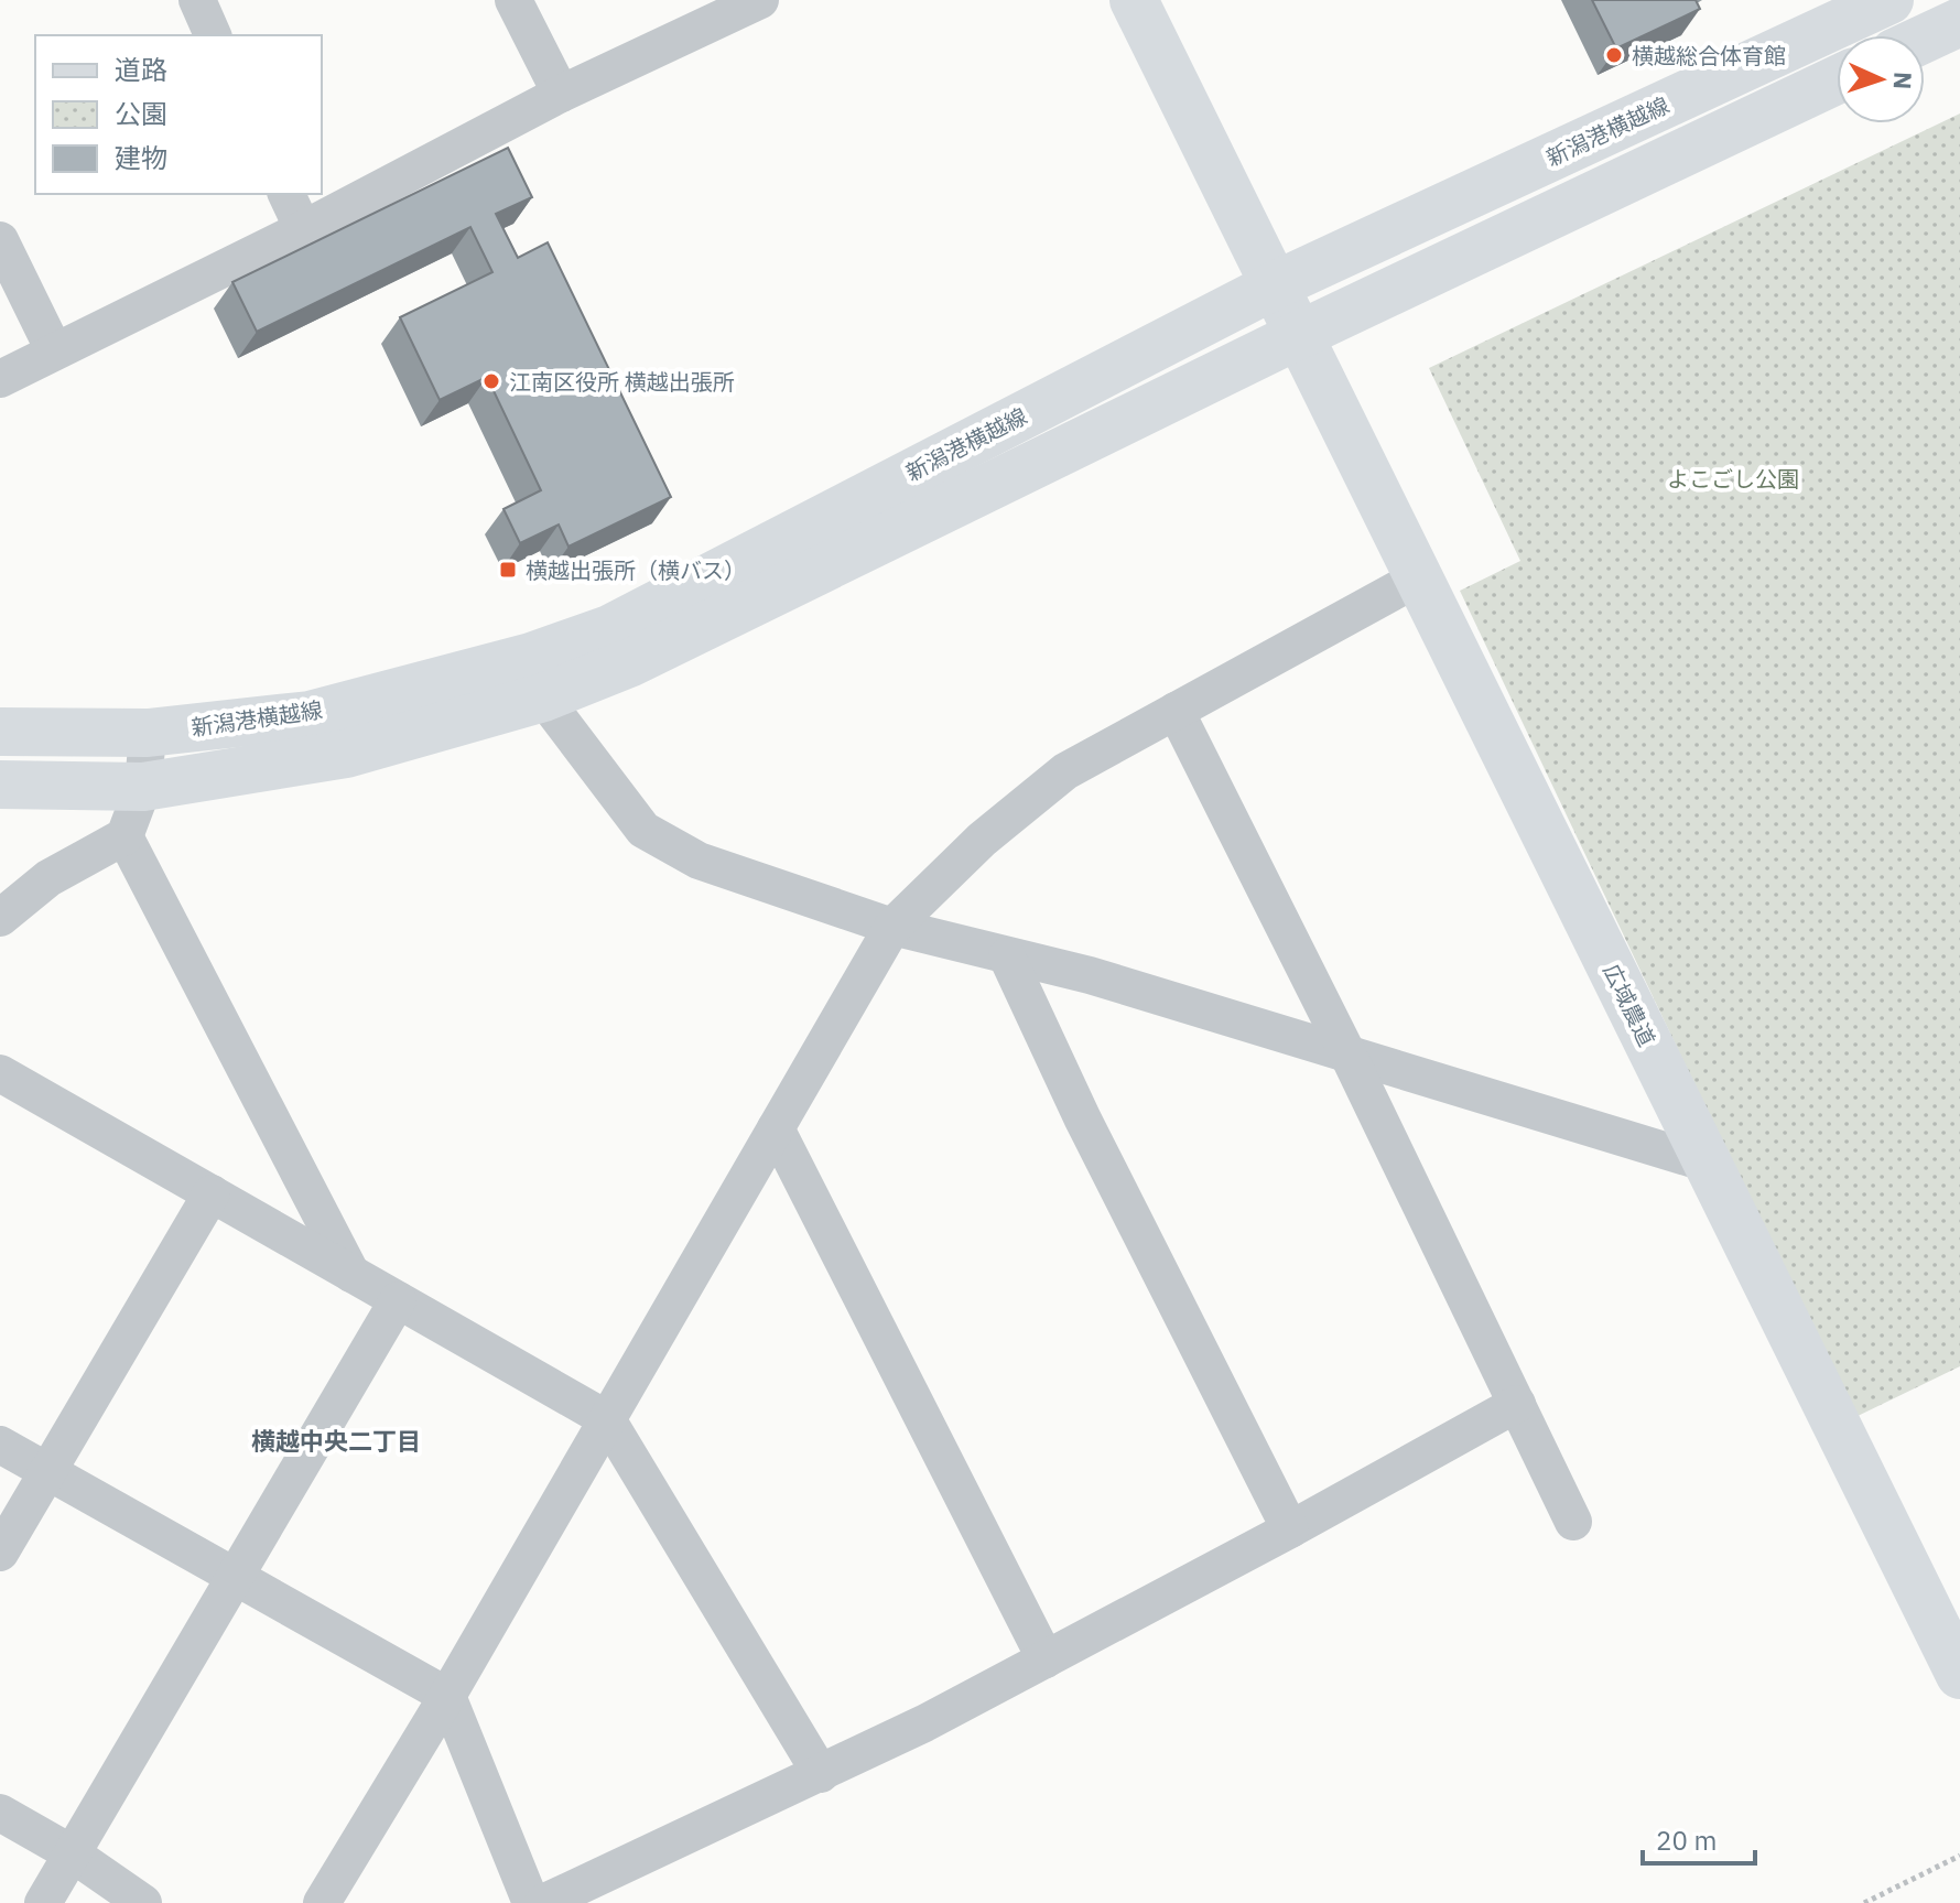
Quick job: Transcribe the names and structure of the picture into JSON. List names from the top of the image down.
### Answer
{
  "streets": {
    "main road": ["新潟港横越線", "広域農道"]
  },
  "crossings": [
    ["新潟港横越線", "広域農道"]
  ],
  "districts": ["横越中央二丁目"],
  "parks": ["よこごし公園"],
  "places": {
    "other": ["横越総合体育館", "江南区役所 横越出張所"],
    "transit": ["横越出張所（横バス）"]
  },
  "legend": ["道路", "公園", "建物"],
  "scale_bar": "20 m",
  "north": "right"
}
